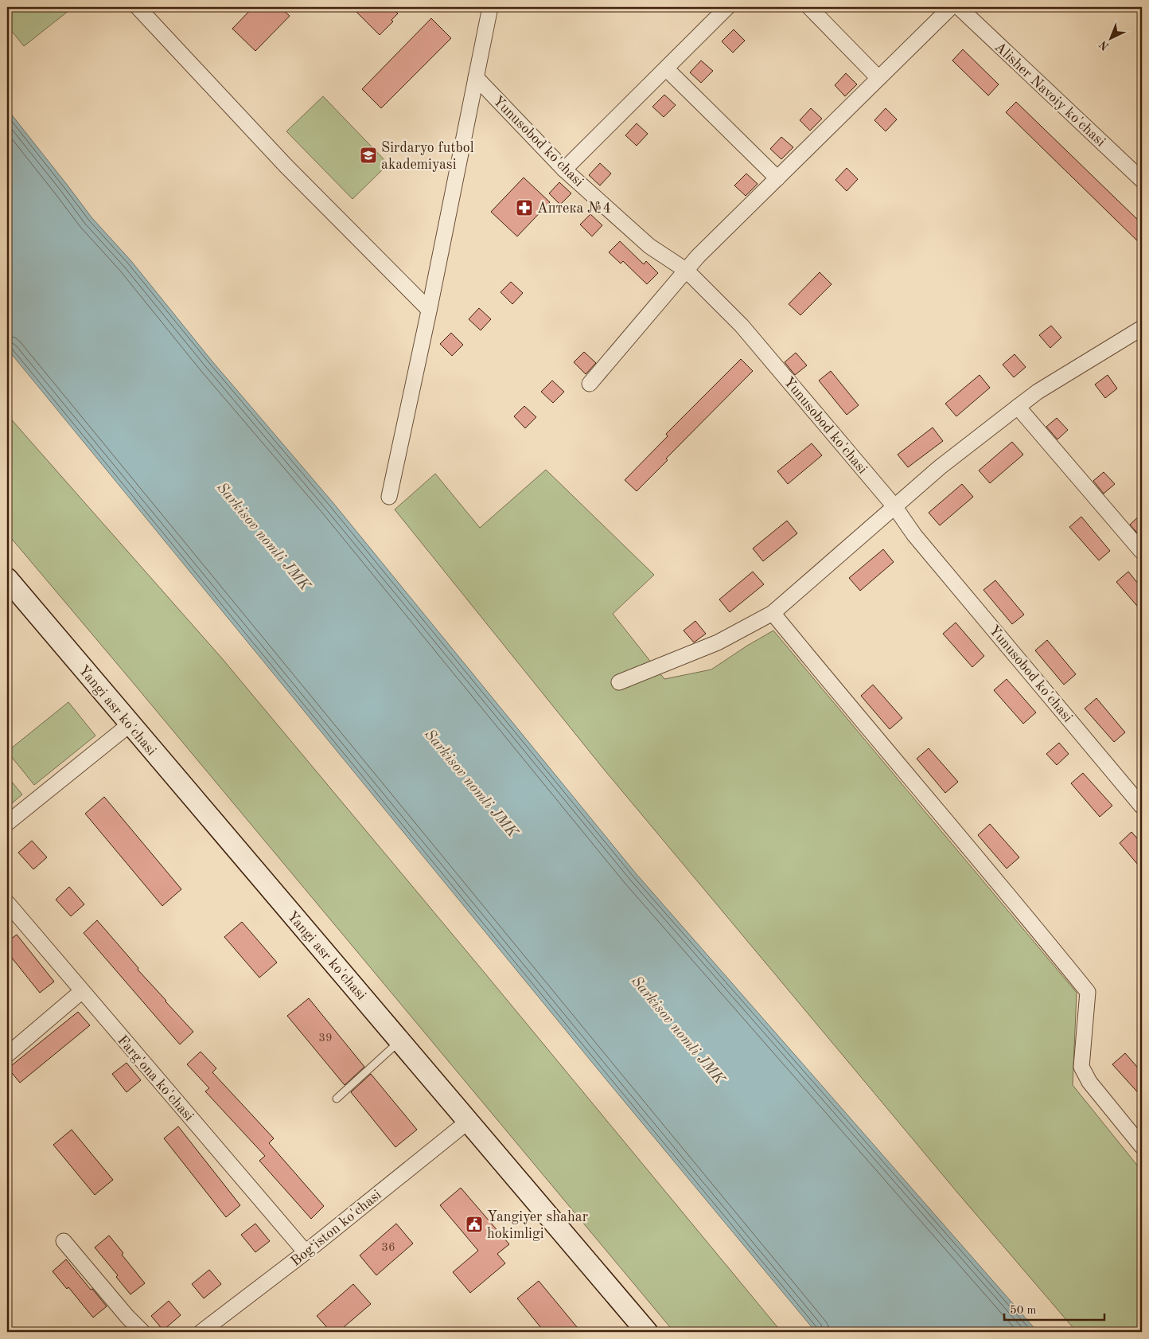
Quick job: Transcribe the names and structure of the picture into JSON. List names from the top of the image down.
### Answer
{
  "streets": {
    "street": [
      "Alisher Navoiy ko'chasi",
      "Yunusobod ko'chasi",
      "Yangi asr ko'chasi",
      "Farg'ona ko'chasi",
      "Bog‘iston ko'chasi"
    ]
  },
  "crossings": [
    ["Yangi asr ko'chasi", "Bog‘iston ko'chasi"],
    ["Farg'ona ko'chasi", "Bog‘iston ko'chasi"]
  ],
  "water": ["Sarkisov nomli JMK"],
  "places": {
    "school or university": ["Sirdaryo futbol akademiyasi"],
    "pharmacy": ["Аптека №4"],
    "public building": ["Yangiyer shahar hokimligi"]
  },
  "house_numbers": ["39", "36"],
  "scale_bar": "50 m",
  "north": "bottom left"
}
